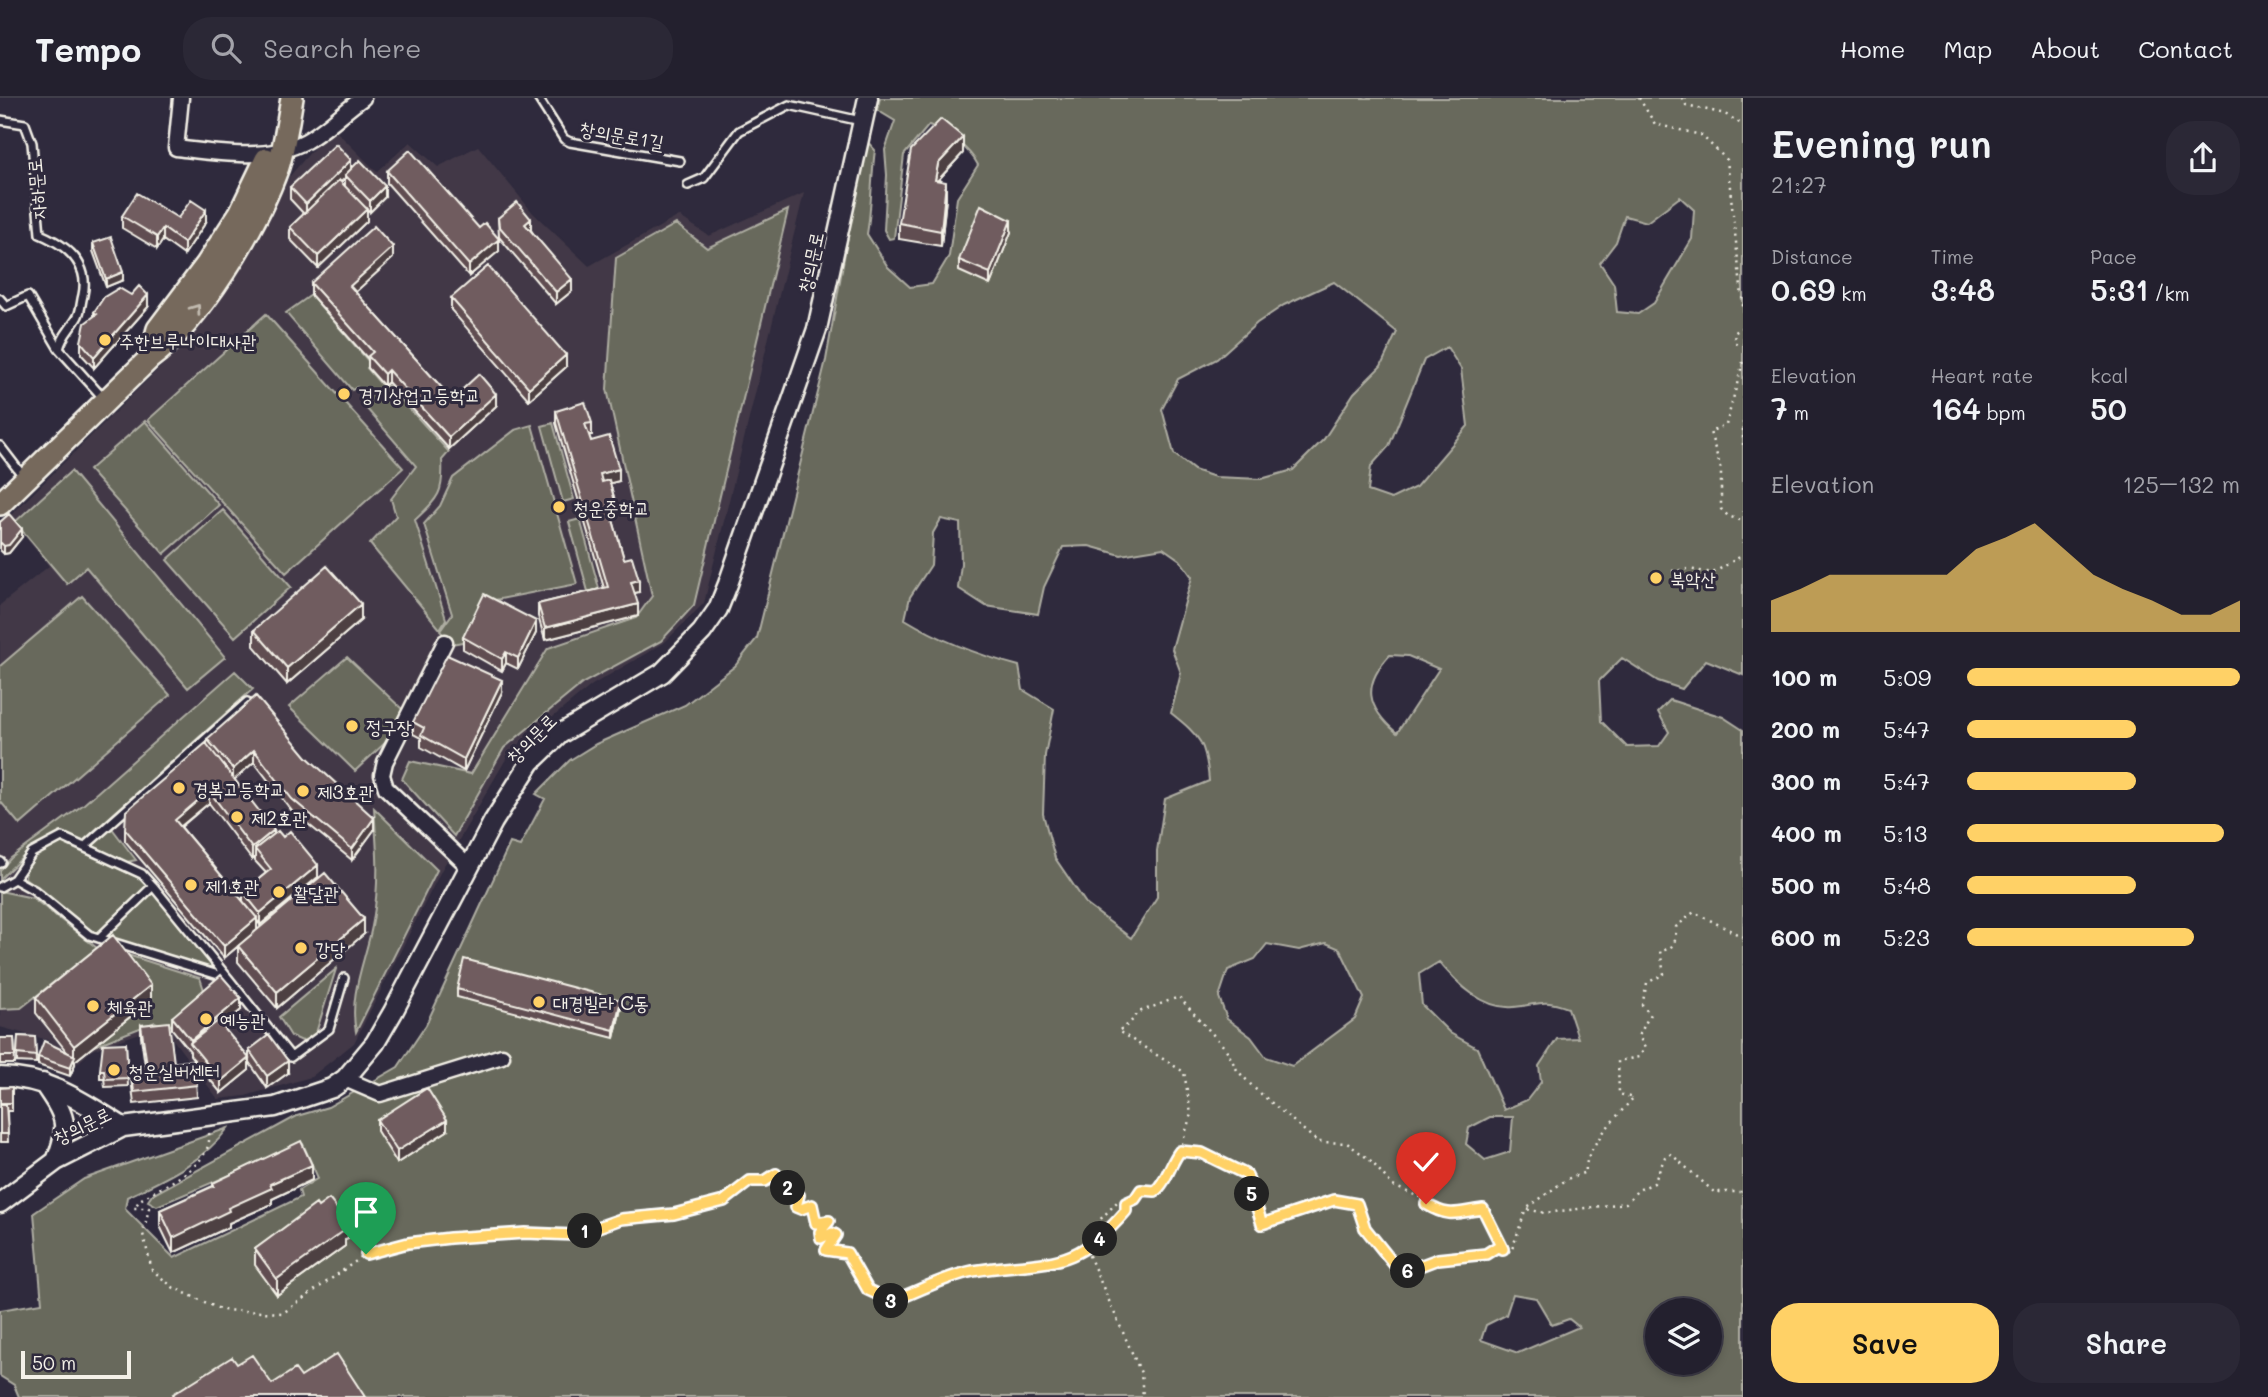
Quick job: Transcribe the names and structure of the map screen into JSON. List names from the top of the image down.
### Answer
{
  "streets": {
    "street": ["창의문로"],
    "lane": ["창의문로1길", "자하문로"]
  },
  "places": [
    "주한브루나이대사관",
    "경기상업고등학교",
    "청운중학교",
    "북악산",
    "정구장",
    "경복고등학교",
    "제3호관",
    "제2호관",
    "제1호관",
    "활달관",
    "강당",
    "대경빌라 C동",
    "체육관",
    "예능관",
    "청운실버센터"
  ],
  "scale_bar": "50 m",
  "page": {
    "header": "Tempo",
    "search": "Search here",
    "nav": [
      "Home",
      "Map",
      "About",
      "Contact"
    ],
    "heading": ["Evening run", "21:27"],
    "stats": [
      ["Distance", "0.69 km"],
      ["Time", "3:48"],
      ["Pace", "5:31 /km"],
      ["Elevation", "7 m"],
      ["Heart rate", "164 bpm"],
      ["kcal", "50"]
    ],
    "chart": ["Elevation", "125–132 m"],
    "list": [
      {
        "name": "100 m",
        "note": "5:09"
      },
      {
        "name": "200 m",
        "note": "5:47"
      },
      {
        "name": "300 m",
        "note": "5:47"
      },
      {
        "name": "400 m",
        "note": "5:13"
      },
      {
        "name": "500 m",
        "note": "5:48"
      },
      {
        "name": "600 m",
        "note": "5:23"
      }
    ],
    "pins": [
      "2",
      "5",
      "1",
      "4",
      "6",
      "3"
    ],
    "buttons": ["Save", "Share"],
    "scale": "50 m"
  }
}
